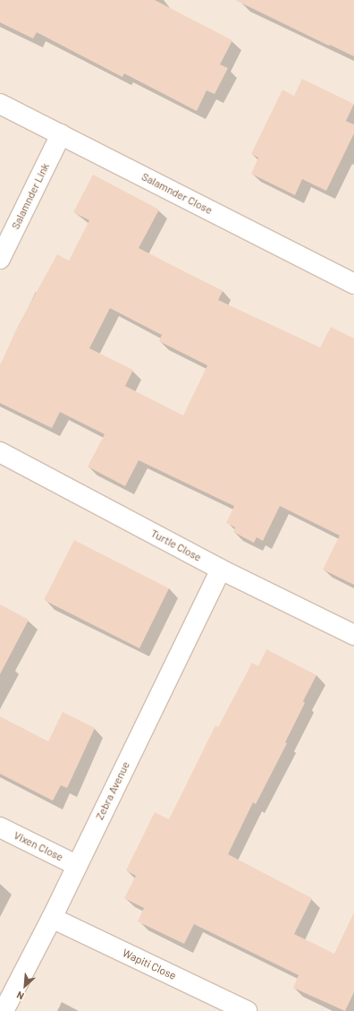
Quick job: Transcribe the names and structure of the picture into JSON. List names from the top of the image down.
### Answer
{
  "streets": {
    "street": [
      "Salamnder Close",
      "Salamnder Link",
      "Turtle Close",
      "Zebra Avenue",
      "Vixen Close",
      "Wapiti Close"
    ]
  },
  "crossings": [
    ["Salamnder Close", "Salamnder Link"],
    ["Turtle Close", "Zebra Avenue"],
    ["Zebra Avenue", "Vixen Close"],
    ["Zebra Avenue", "Wapiti Close"]
  ],
  "north": "bottom left"
}
